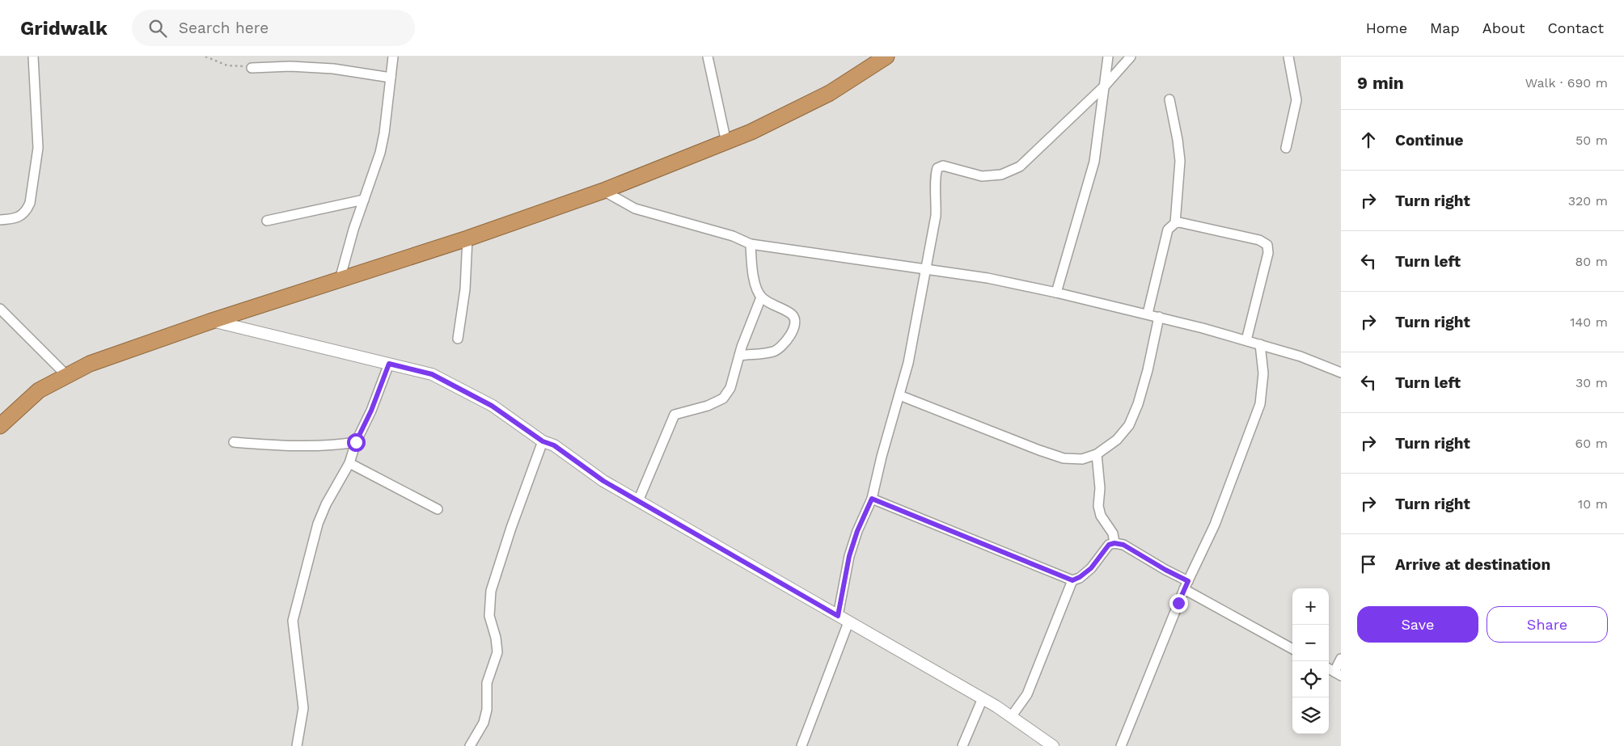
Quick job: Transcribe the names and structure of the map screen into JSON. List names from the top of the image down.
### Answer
{
  "page": {
    "header": "Gridwalk",
    "search": "Search here",
    "nav": [
      "Home",
      "Map",
      "About",
      "Contact"
    ],
    "heading": ["9 min", "Walk · 690 m"],
    "list": [
      ["Continue", "50 m"],
      ["Turn right", "320 m"],
      ["Turn left", "80 m"],
      ["Turn right", "140 m"],
      ["Turn left", "30 m"],
      ["Turn right", "60 m"],
      ["Turn right", "10 m"],
      "Arrive at destination"
    ],
    "map_buttons": ["+", "−"],
    "buttons": ["Save", "Share"]
  }
}
